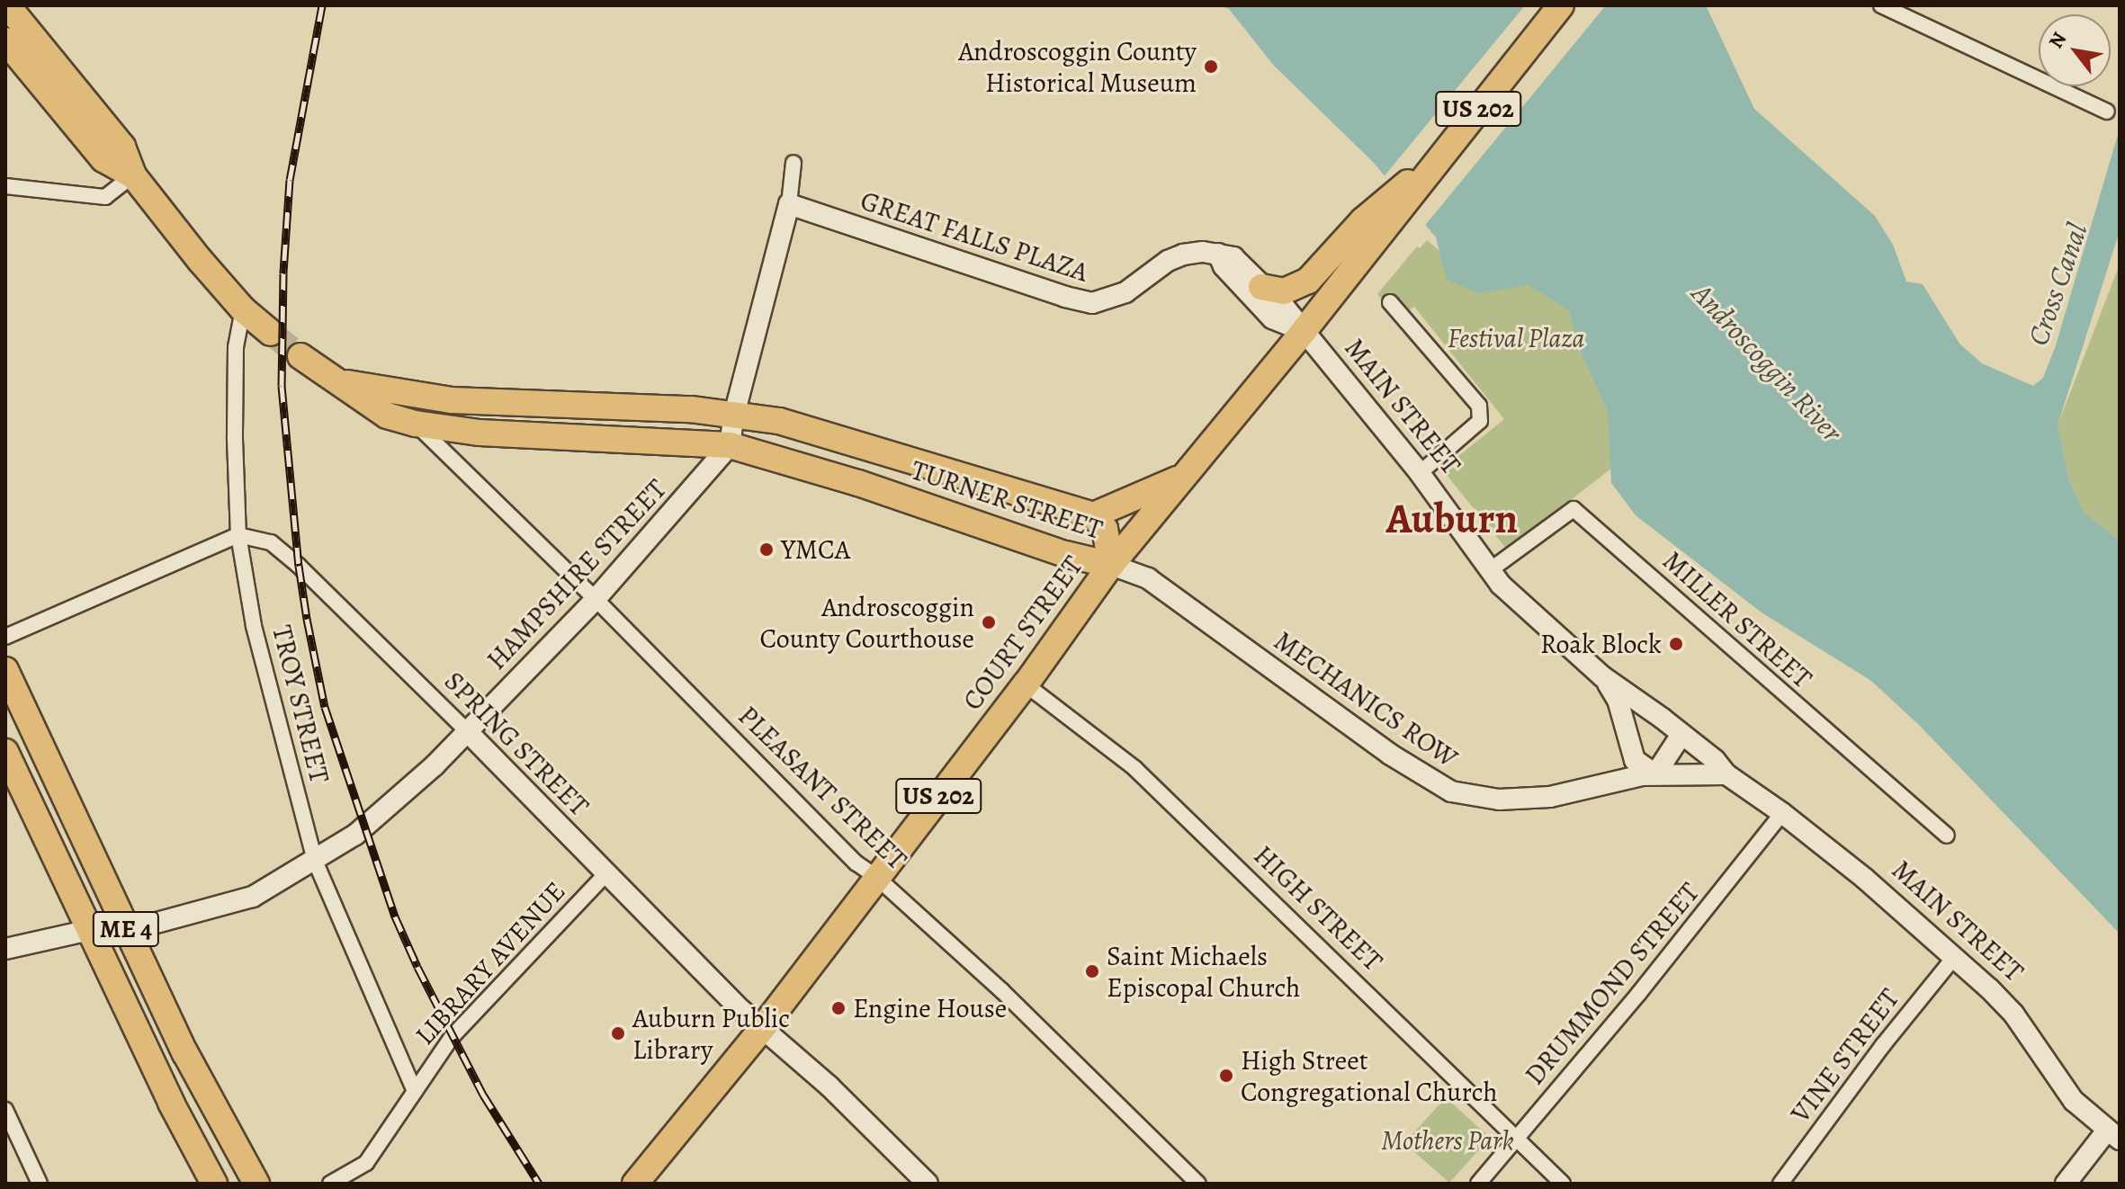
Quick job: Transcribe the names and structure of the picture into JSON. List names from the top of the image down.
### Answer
{
  "streets": {
    "highway": [
      "US 202",
      "TURNER STREET",
      "COURT STREET",
      "ME 4"
    ],
    "street": [
      "GREAT FALLS PLAZA",
      "MAIN STREET",
      "HAMPSHIRE STREET",
      "MILLER STREET",
      "MECHANICS ROW",
      "TROY STREET",
      "SPRING STREET",
      "PLEASANT STREET",
      "HIGH STREET",
      "LIBRARY AVENUE",
      "DRUMMOND STREET",
      "VINE STREET"
    ]
  },
  "crossings": [
    ["MAIN STREET", "MILLER STREET"],
    ["MAIN STREET", "COURT STREET"],
    ["MAIN STREET", "MECHANICS ROW"],
    ["MAIN STREET", "DRUMMOND STREET"],
    ["MAIN STREET", "VINE STREET"],
    ["TURNER STREET", "HAMPSHIRE STREET"],
    ["TURNER STREET", "COURT STREET"],
    ["TURNER STREET", "MECHANICS ROW"],
    ["TURNER STREET", "PLEASANT STREET"],
    ["HAMPSHIRE STREET", "TROY STREET"],
    ["HAMPSHIRE STREET", "SPRING STREET"],
    ["HAMPSHIRE STREET", "PLEASANT STREET"],
    ["HAMPSHIRE STREET", "ME 4"],
    ["COURT STREET", "MECHANICS ROW"],
    ["COURT STREET", "SPRING STREET"],
    ["COURT STREET", "PLEASANT STREET"],
    ["COURT STREET", "HIGH STREET"],
    ["TROY STREET", "SPRING STREET"],
    ["TROY STREET", "LIBRARY AVENUE"],
    ["SPRING STREET", "LIBRARY AVENUE"],
    ["HIGH STREET", "DRUMMOND STREET"]
  ],
  "districts": ["Auburn"],
  "water": ["Cross Canal", "Androscoggin River"],
  "parks": ["Festival Plaza", "Mothers Park"],
  "places": [
    "Androscoggin County Historical Museum",
    "YMCA",
    "Androscoggin County Courthouse",
    "Roak Block",
    "Saint Michaels Episcopal Church",
    "Engine House",
    "Auburn Public Library",
    "High Street Congregational Church"
  ],
  "north": "top left"
}
